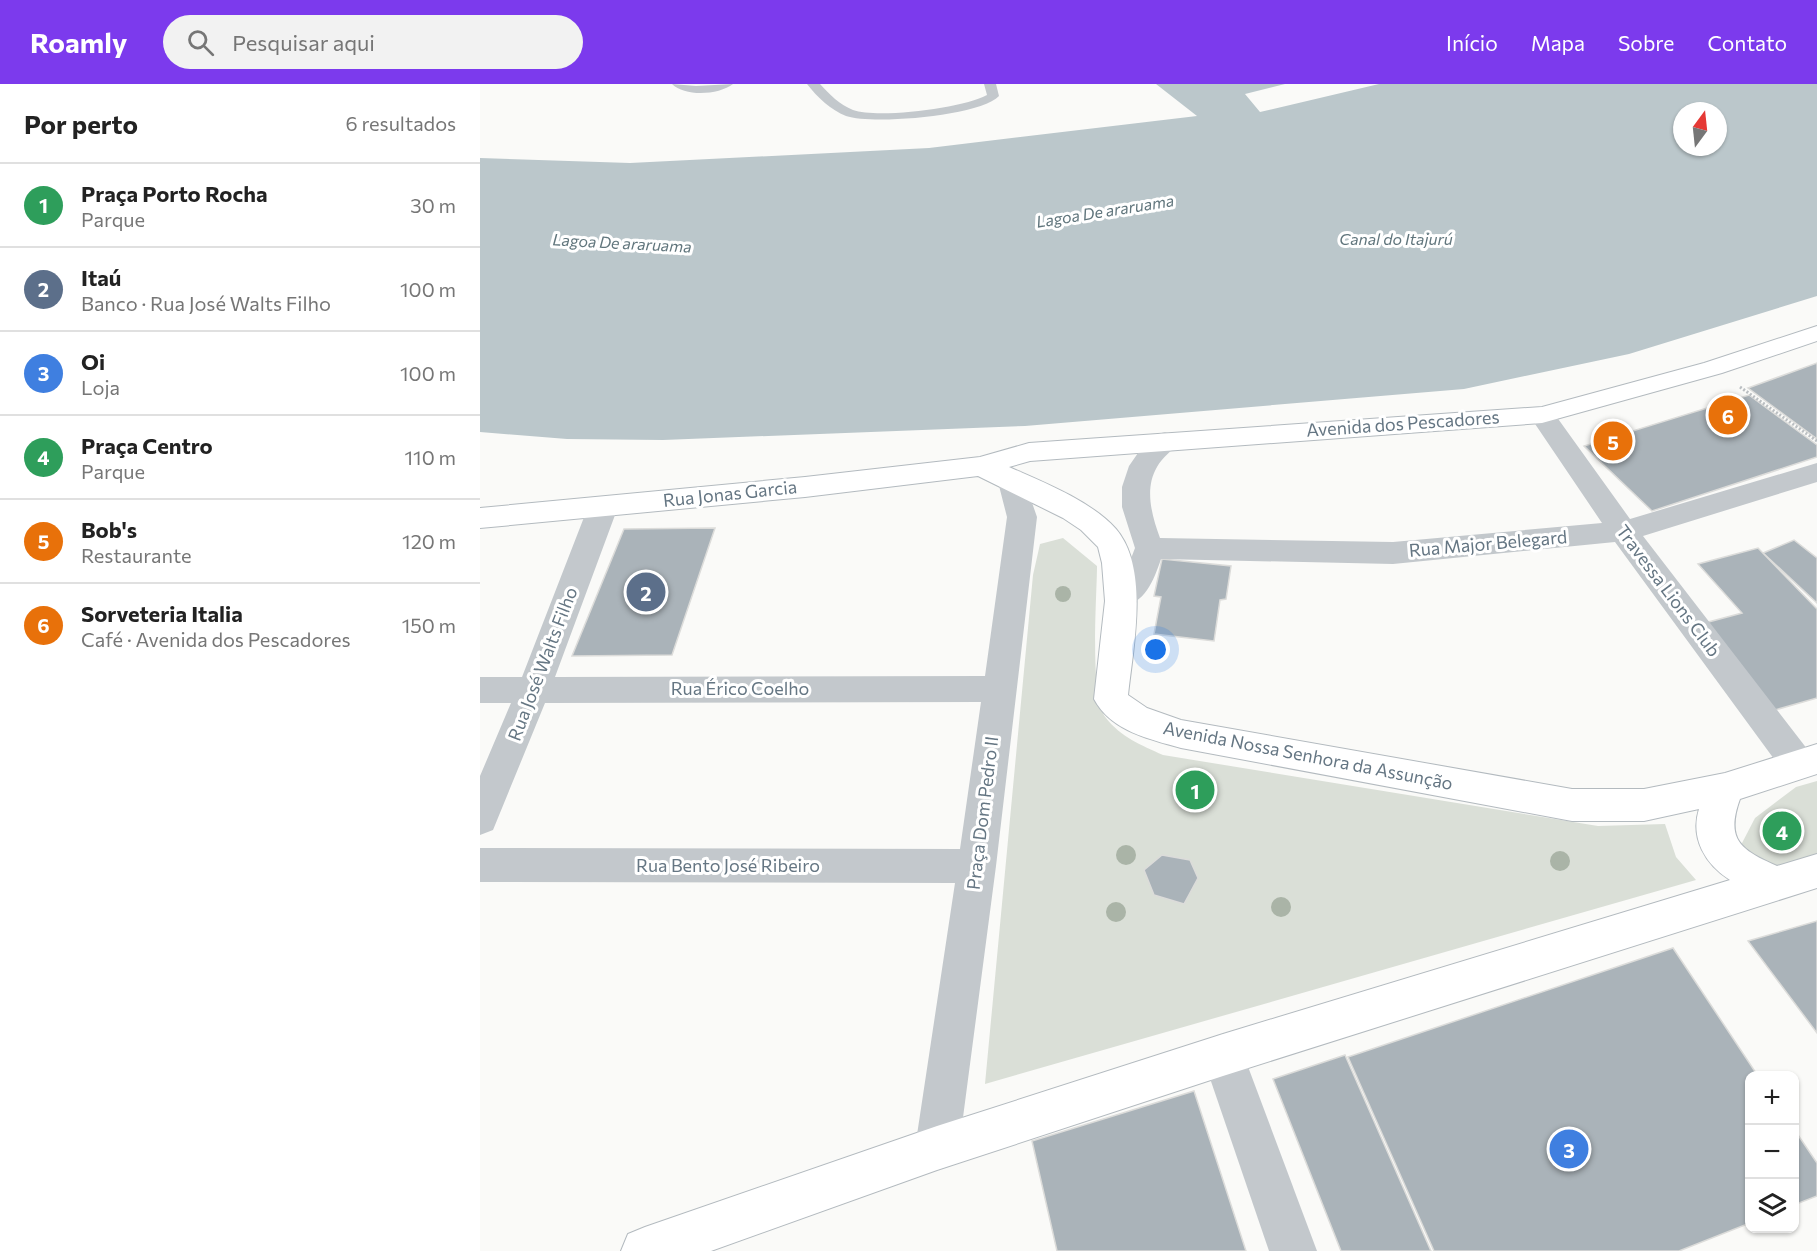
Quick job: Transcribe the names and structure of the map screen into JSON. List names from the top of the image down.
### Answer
{
  "streets": {
    "main road": ["Avenida dos Pescadores", "Rua Jonas Garcia", "Avenida Nossa Senhora da Assunção"],
    "street": [
      "Rua Major Belegard",
      "Travessa Lions Club",
      "Rua José Walts Filho",
      "Rua Érico Coelho",
      "Praça Dom Pedro II",
      "Rua Bento José Ribeiro"
    ]
  },
  "crossings": [
    ["Avenida dos Pescadores", "Rua Jonas Garcia"],
    ["Avenida dos Pescadores", "Travessa Lions Club"],
    ["Avenida dos Pescadores", "Avenida Nossa Senhora da Assunção"],
    ["Avenida dos Pescadores", "Praça Dom Pedro II"],
    ["Rua Jonas Garcia", "Rua José Walts Filho"],
    ["Rua Jonas Garcia", "Avenida Nossa Senhora da Assunção"],
    ["Rua Jonas Garcia", "Praça Dom Pedro II"],
    ["Rua Major Belegard", "Travessa Lions Club"],
    ["Travessa Lions Club", "Avenida Nossa Senhora da Assunção"],
    ["Rua José Walts Filho", "Rua Érico Coelho"],
    ["Rua Érico Coelho", "Praça Dom Pedro II"],
    ["Avenida Nossa Senhora da Assunção", "Praça Dom Pedro II"],
    ["Praça Dom Pedro II", "Rua Bento José Ribeiro"]
  ],
  "water": ["Lagoa De araruama", "Canal do Itajurú"],
  "north": "top",
  "page": {
    "header": "Roamly",
    "search": "Pesquisar aqui",
    "nav": [
      "Início",
      "Mapa",
      "Sobre",
      "Contato"
    ],
    "heading": ["Por perto", "6 resultados"],
    "list": [
      {
        "mark": "1",
        "name": "Praça Porto Rocha",
        "note": "Parque",
        "value": "30 m"
      },
      {
        "mark": "2",
        "name": "Itaú",
        "note": "Banco · Rua José Walts Filho",
        "value": "100 m"
      },
      {
        "mark": "3",
        "name": "Oi",
        "note": "Loja",
        "value": "100 m"
      },
      {
        "mark": "4",
        "name": "Praça Centro",
        "note": "Parque",
        "value": "110 m"
      },
      {
        "mark": "5",
        "name": "Bob's",
        "note": "Restaurante",
        "value": "120 m"
      },
      {
        "mark": "6",
        "name": "Sorveteria Italia",
        "note": "Café · Avenida dos Pescadores",
        "value": "150 m"
      }
    ],
    "pins": [
      "6",
      "5",
      "2",
      "1",
      "4",
      "3"
    ],
    "map_buttons": ["+", "−"]
  }
}
